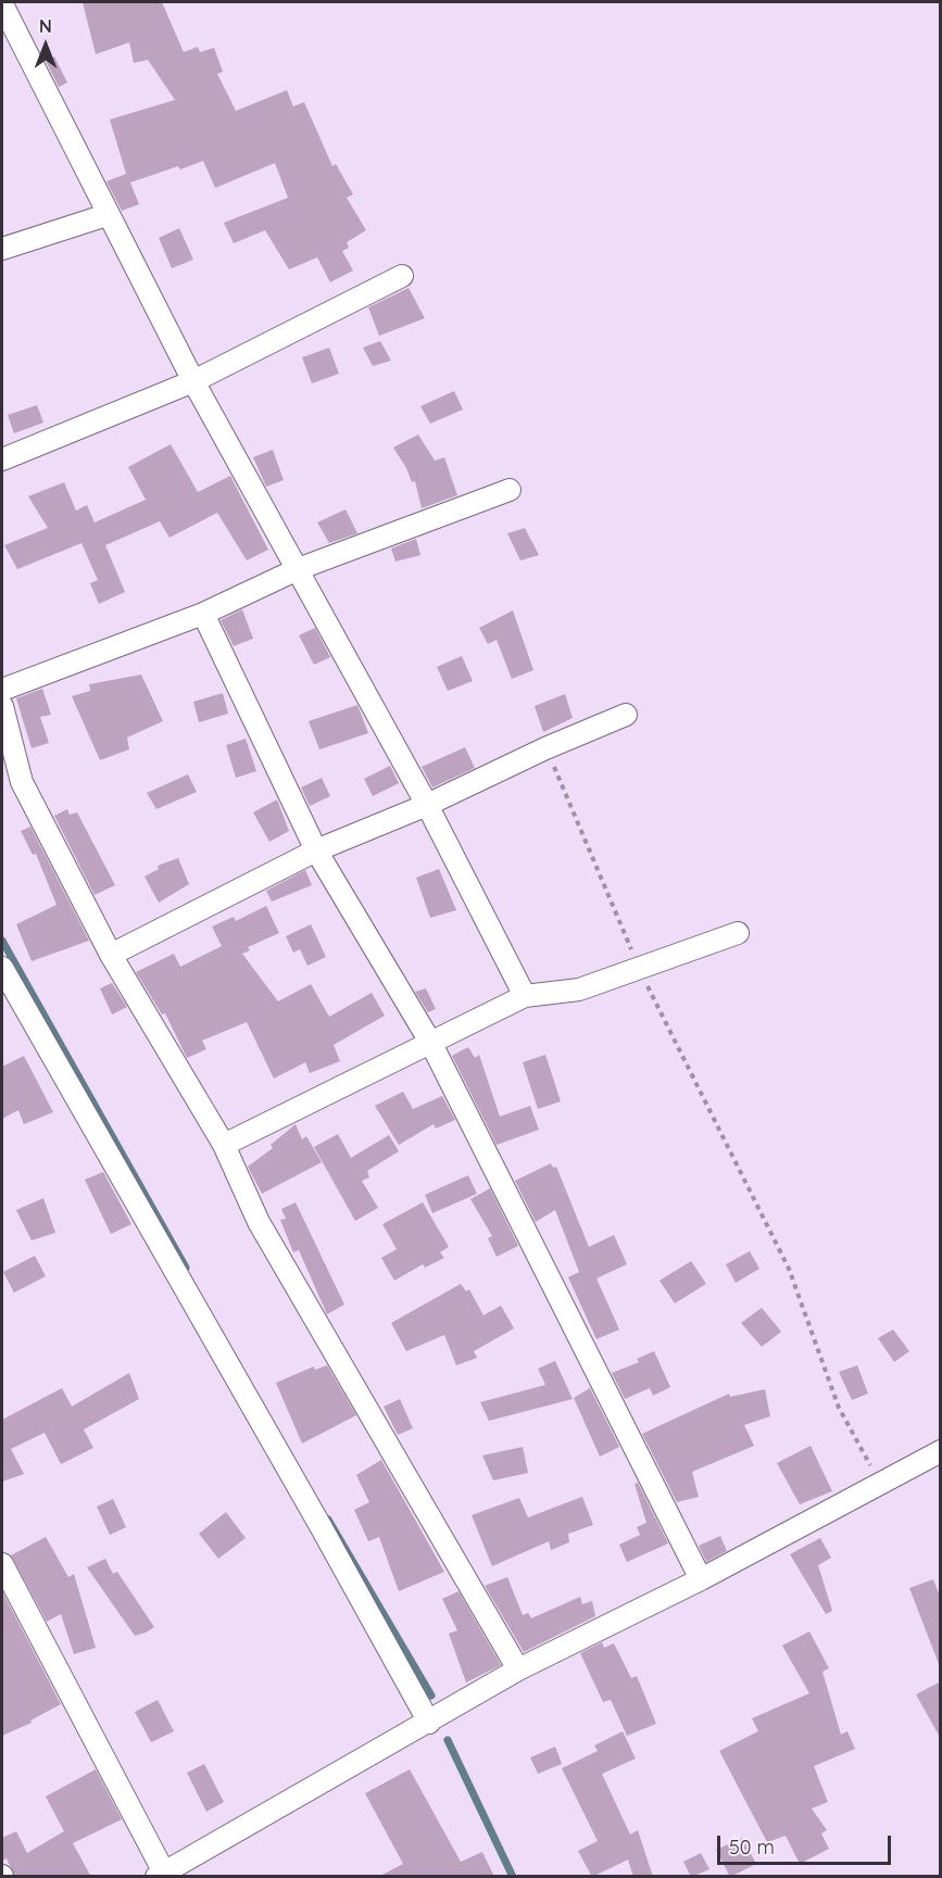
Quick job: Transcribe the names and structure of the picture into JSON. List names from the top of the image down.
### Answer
{
  "scale_bar": "50 m",
  "north": "top"
}
